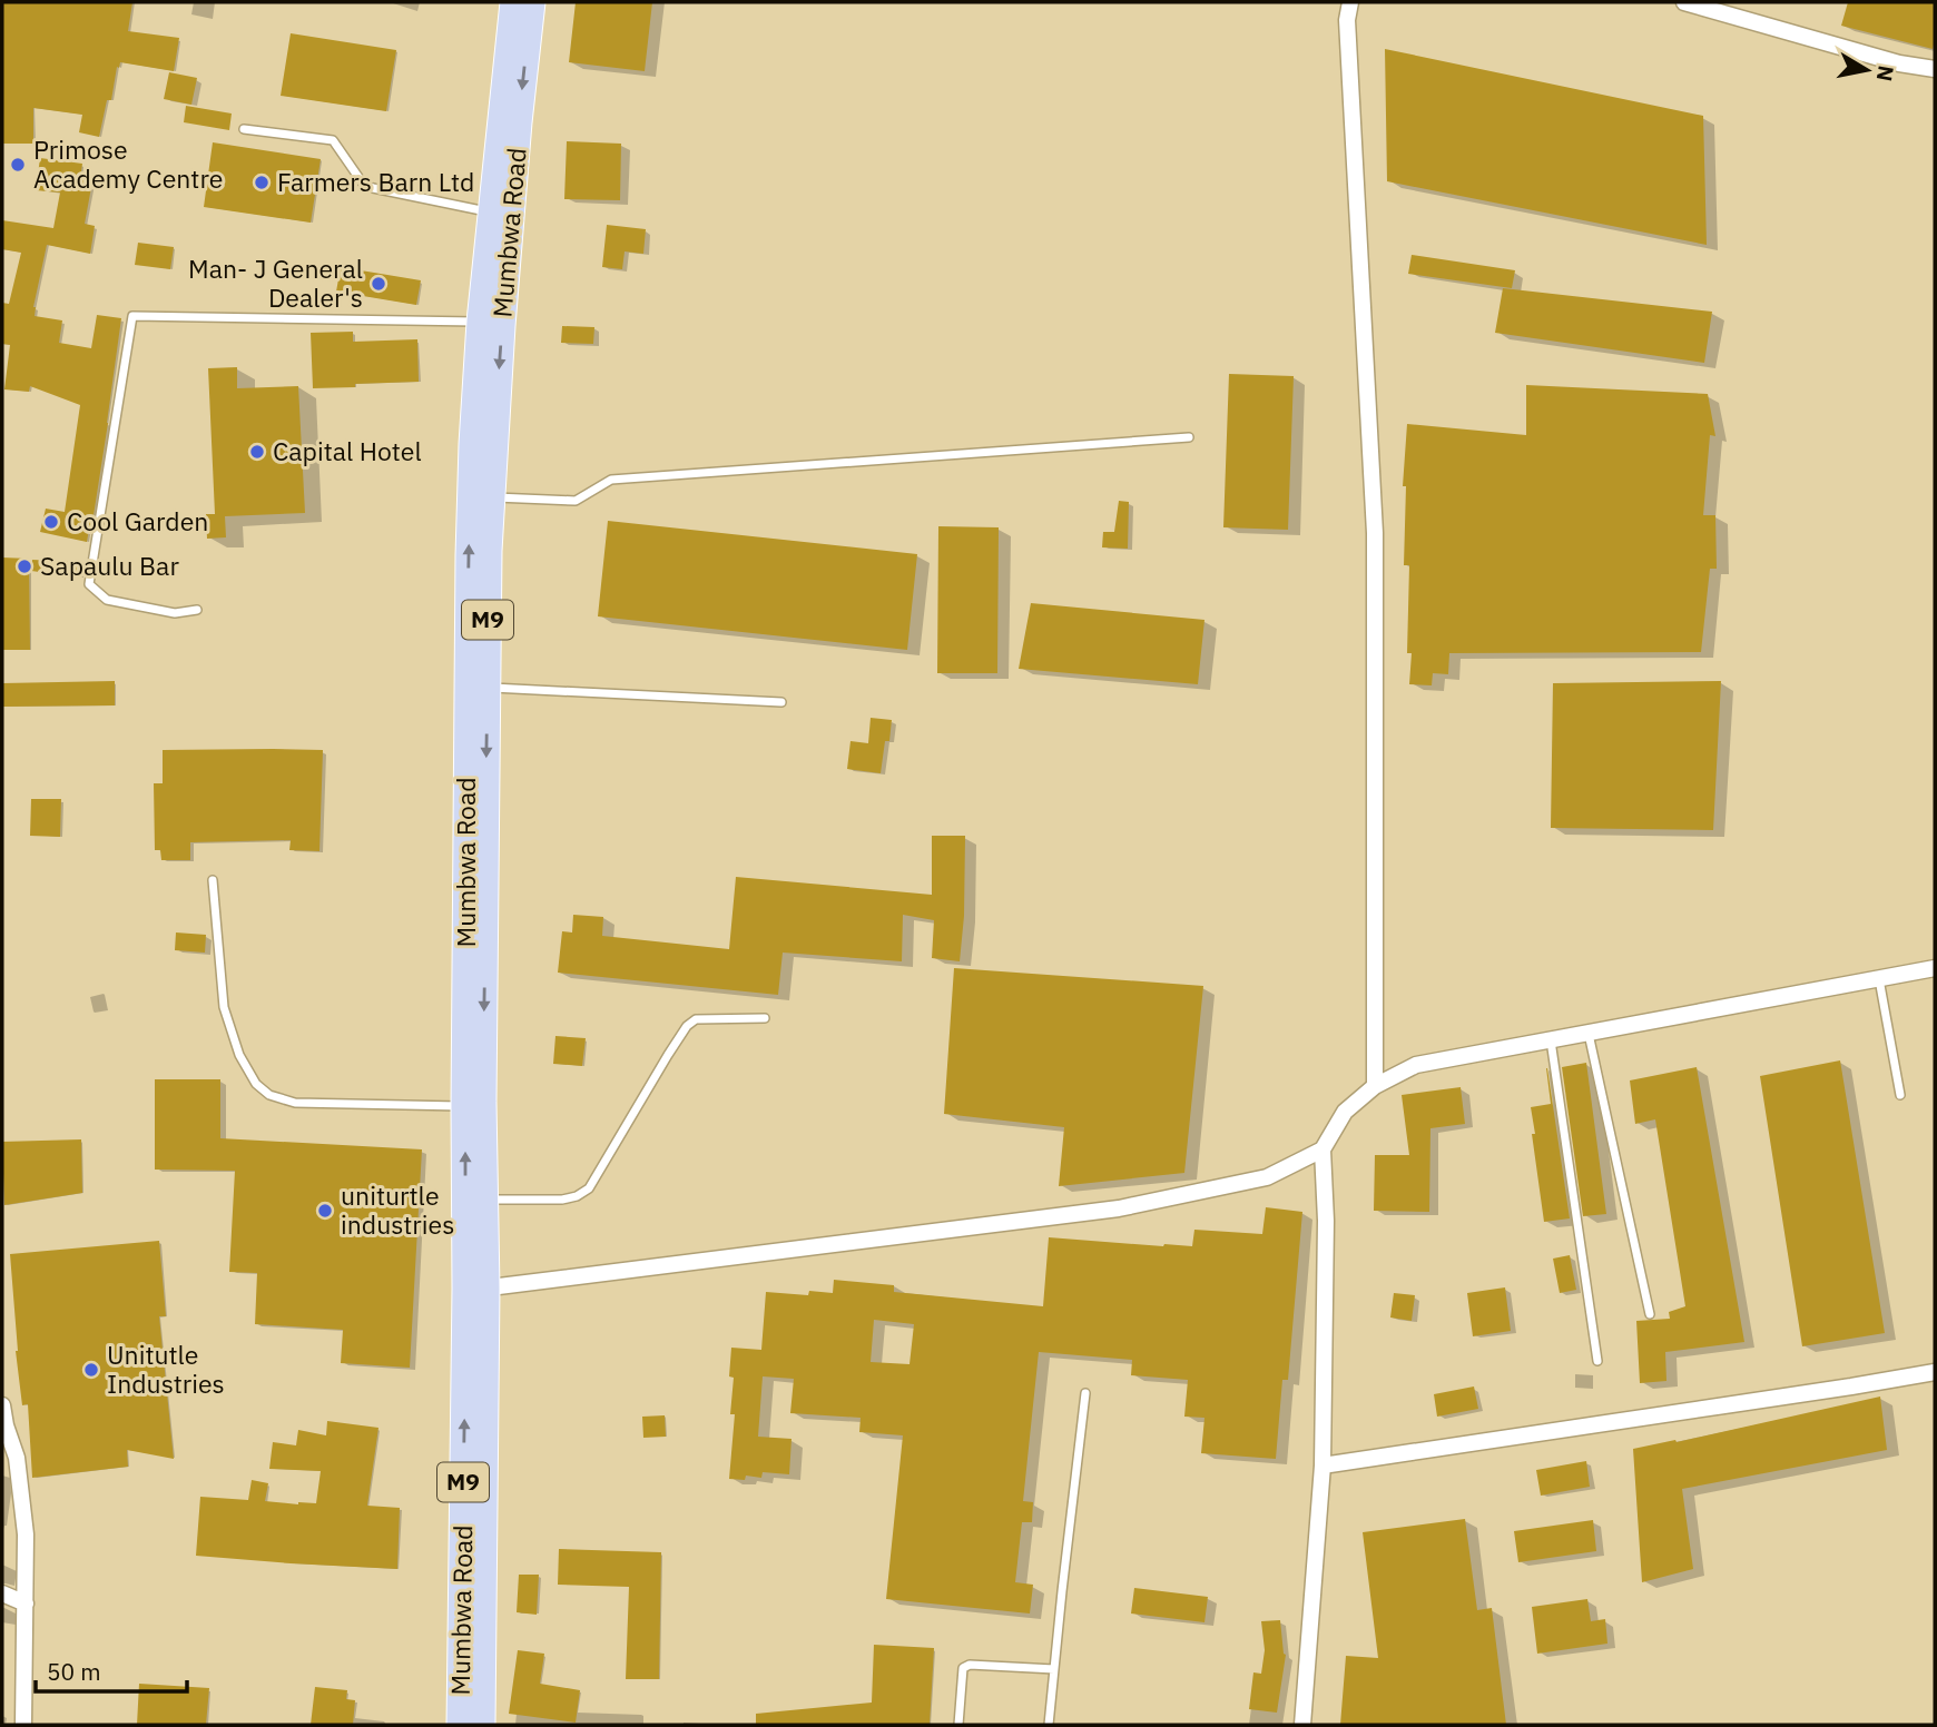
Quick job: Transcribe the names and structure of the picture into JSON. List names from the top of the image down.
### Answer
{
  "streets": {
    "main road": ["Mumbwa Road", "M9"]
  },
  "places": [
    "Primose Academy Centre",
    "Farmers Barn Ltd",
    "Man- J General Dealer's",
    "Capital Hotel",
    "Cool Garden",
    "Sapaulu Bar",
    "uniturtle industries",
    "Unitutle Industries"
  ],
  "scale_bar": "50 m",
  "north": "right"
}
